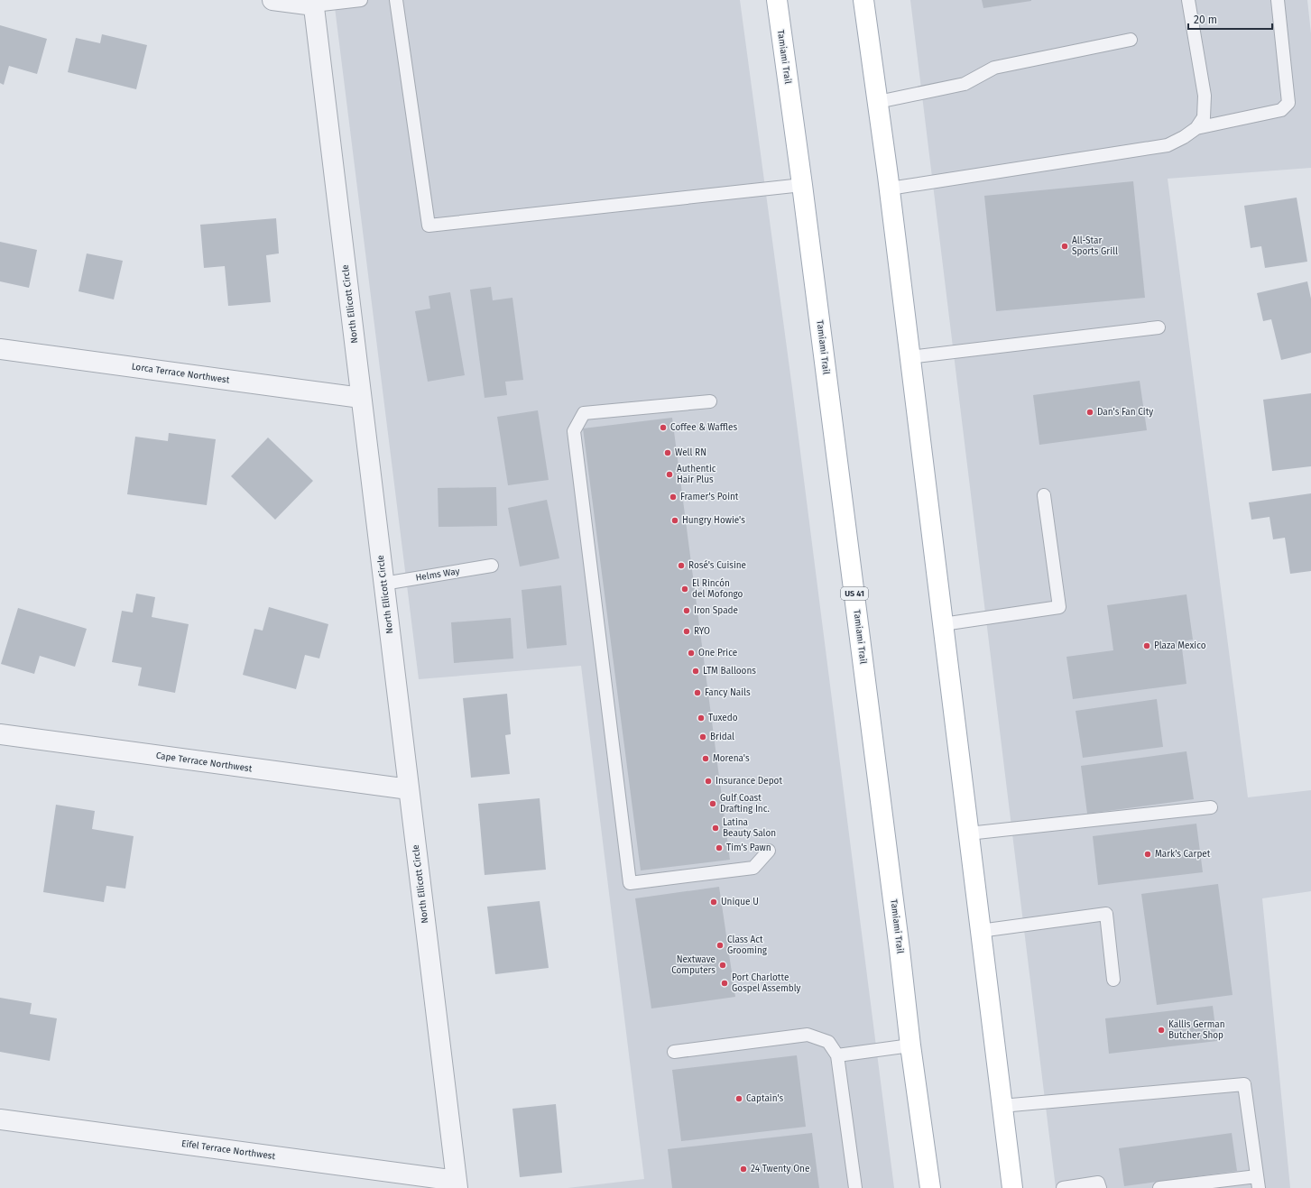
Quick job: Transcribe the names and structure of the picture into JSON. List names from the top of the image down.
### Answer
{
  "streets": {
    "main road": ["Tamiami Trail", "US 41"],
    "street": [
      "North Ellicott Circle",
      "Lorca Terrace Northwest",
      "Cape Terrace Northwest",
      "Eifel Terrace Northwest"
    ],
    "lane": ["Helms Way"]
  },
  "crossings": [
    ["North Ellicott Circle", "Lorca Terrace Northwest"],
    ["North Ellicott Circle", "Helms Way"],
    ["North Ellicott Circle", "Cape Terrace Northwest"],
    ["North Ellicott Circle", "Eifel Terrace Northwest"]
  ],
  "places": [
    "All-Star Sports Grill",
    "Dan's Fan City",
    "Coffee & Waffles",
    "Well RN",
    "Authentic Hair Plus",
    "Framer's Point",
    "Hungry Howie's",
    "Rosé's Cuisine",
    "El Rincón del Mofongo",
    "Iron Spade",
    "RYO",
    "Plaza Mexico",
    "One Price",
    "LTM Balloons",
    "Fancy Nails",
    "Tuxedo",
    "Bridal",
    "Morena's",
    "Insurance Depot",
    "Gulf Coast Drafting Inc.",
    "Latina Beauty Salon",
    "Tim's Pawn",
    "Mark's Carpet",
    "Unique U",
    "Class Act Grooming",
    "Nextwave Computers",
    "Port Charlotte Gospel Assembly",
    "Kallis German Butcher Shop",
    "Captain's",
    "24 Twenty One"
  ],
  "scale_bar": "20 m"
}
